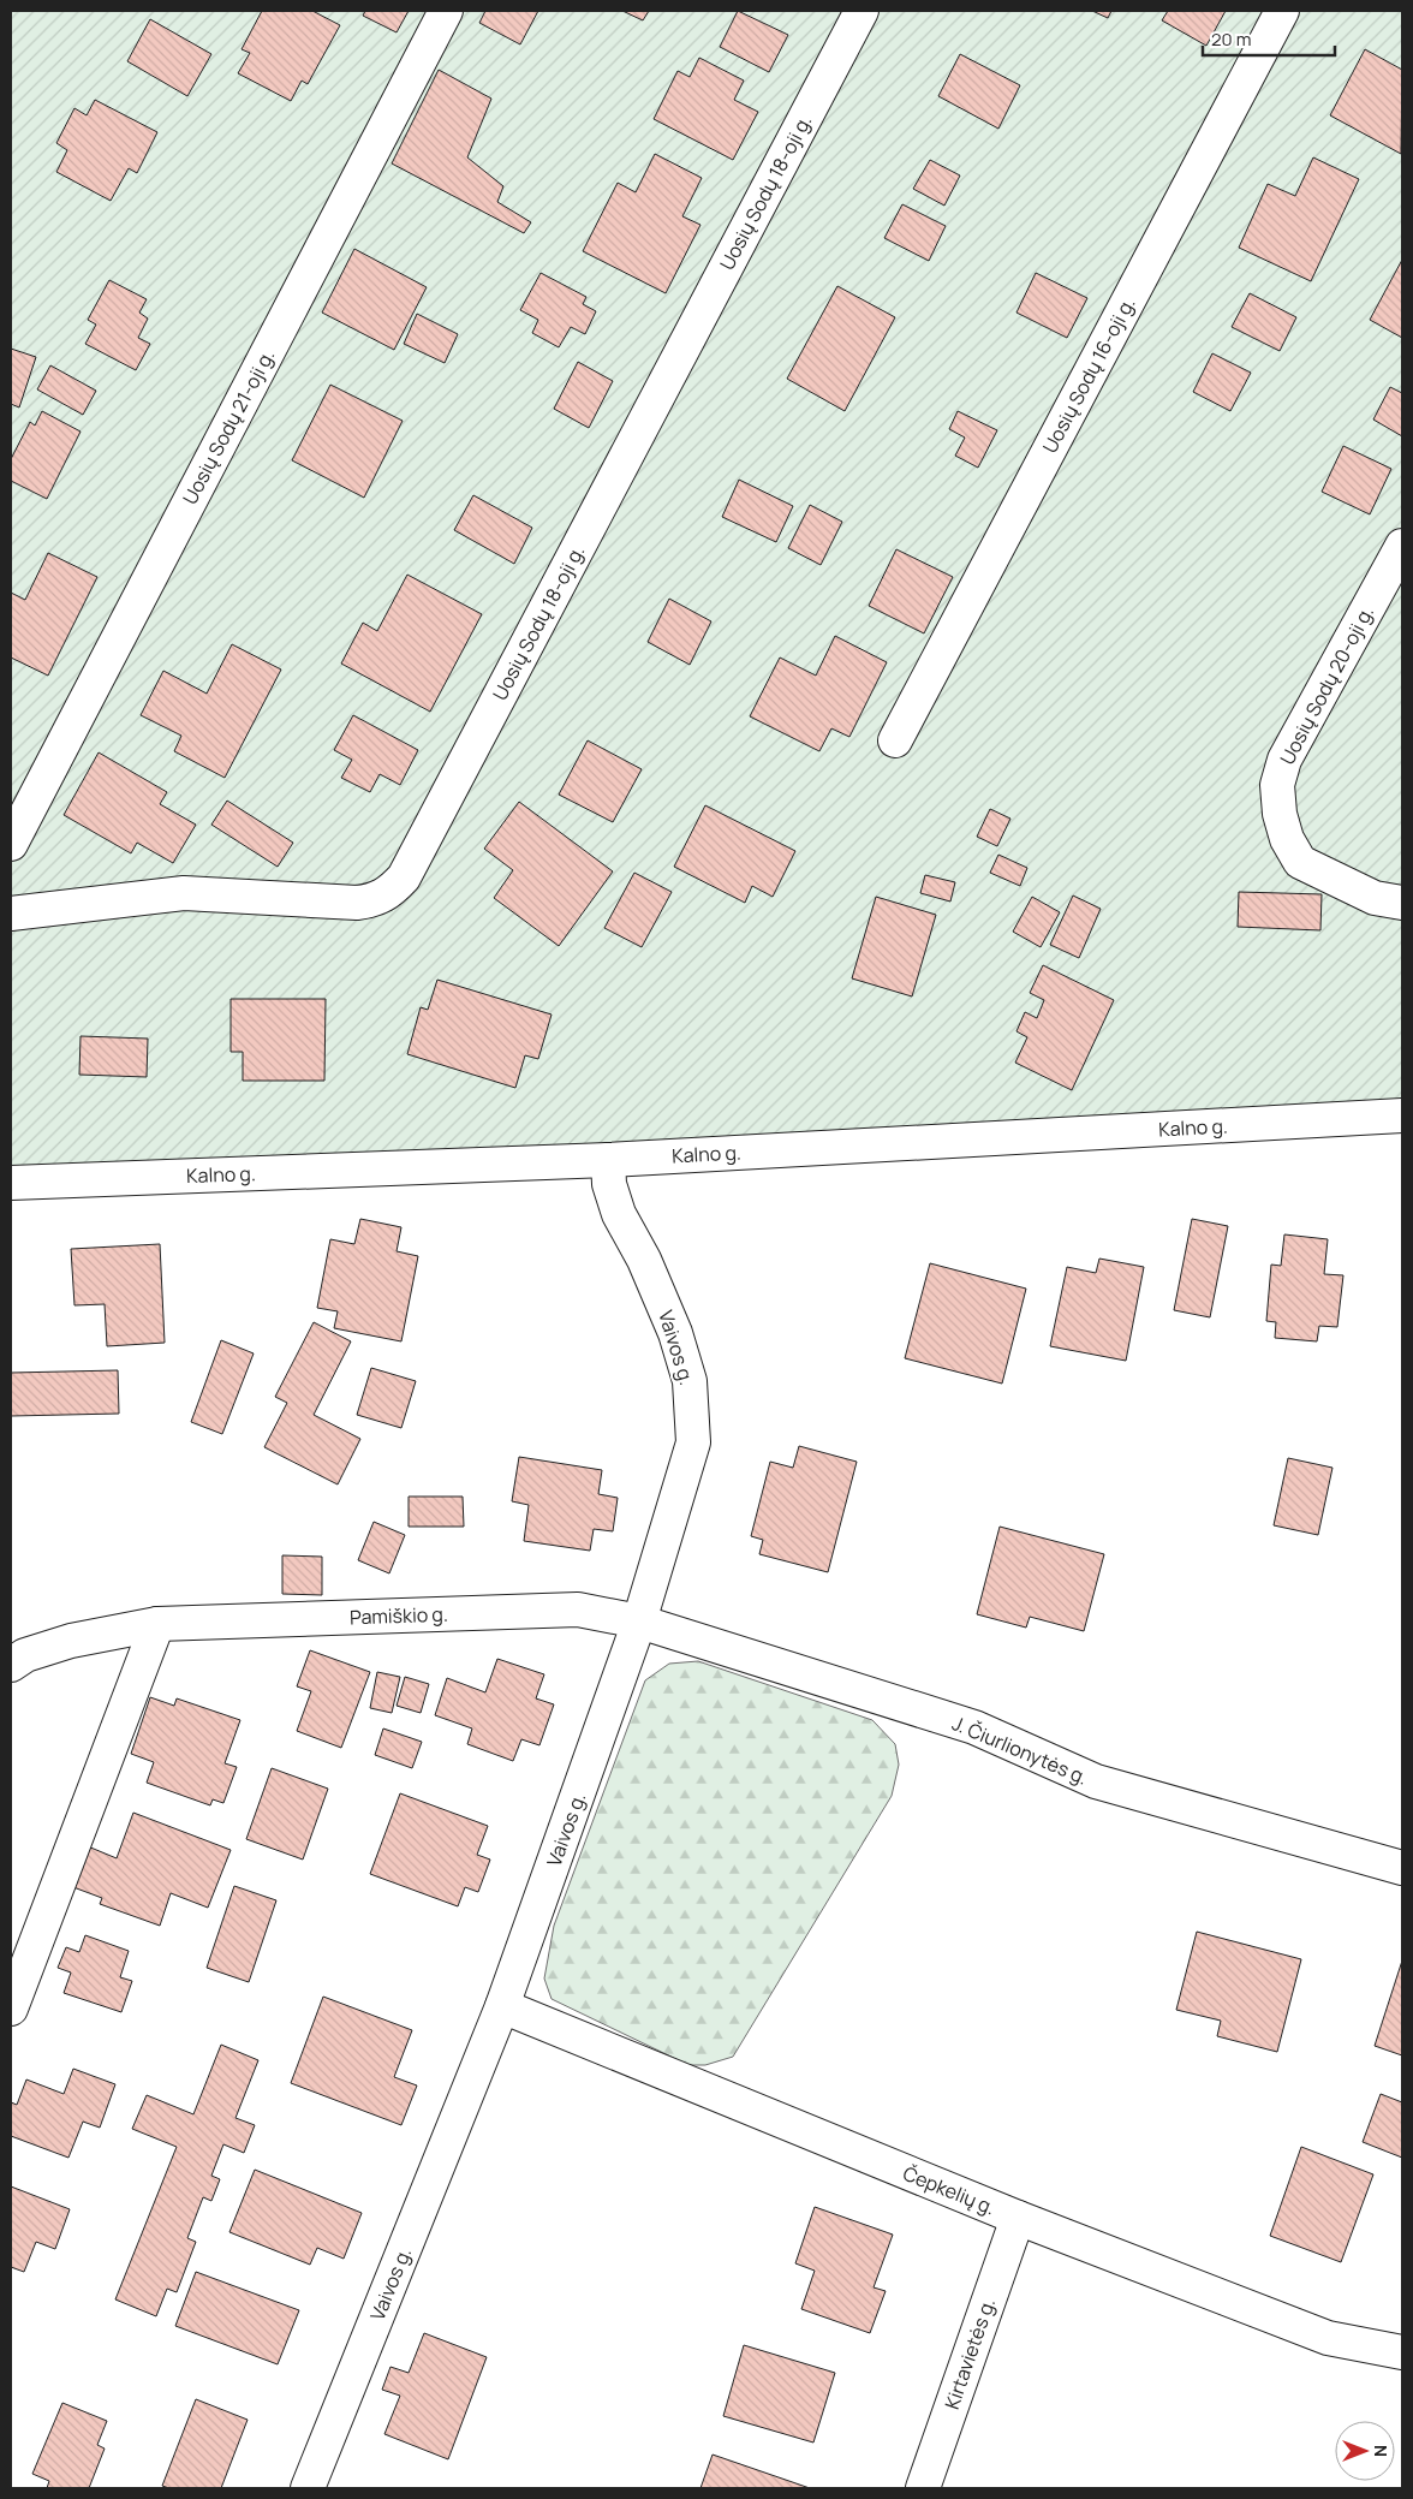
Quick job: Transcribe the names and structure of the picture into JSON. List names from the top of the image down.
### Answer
{
  "streets": {
    "street": [
      "Uosių Sodų 18-oji g.",
      "Uosių Sodų 16-oji g.",
      "Uosių Sodų 21-oji g.",
      "Uosių Sodų 20-oji g.",
      "Kalno g.",
      "Vaivos g.",
      "Pamiškio g.",
      "J. Čiurlionytės g.",
      "Čepkelių g.",
      "Kirtavietės g."
    ]
  },
  "crossings": [
    ["Kalno g.", "Vaivos g."],
    ["Vaivos g.", "Pamiškio g."],
    ["Vaivos g.", "J. Čiurlionytės g."],
    ["Vaivos g.", "Čepkelių g."],
    ["Pamiškio g.", "J. Čiurlionytės g."],
    ["Čepkelių g.", "Kirtavietės g."]
  ],
  "scale_bar": "20 m",
  "north": "right"
}
